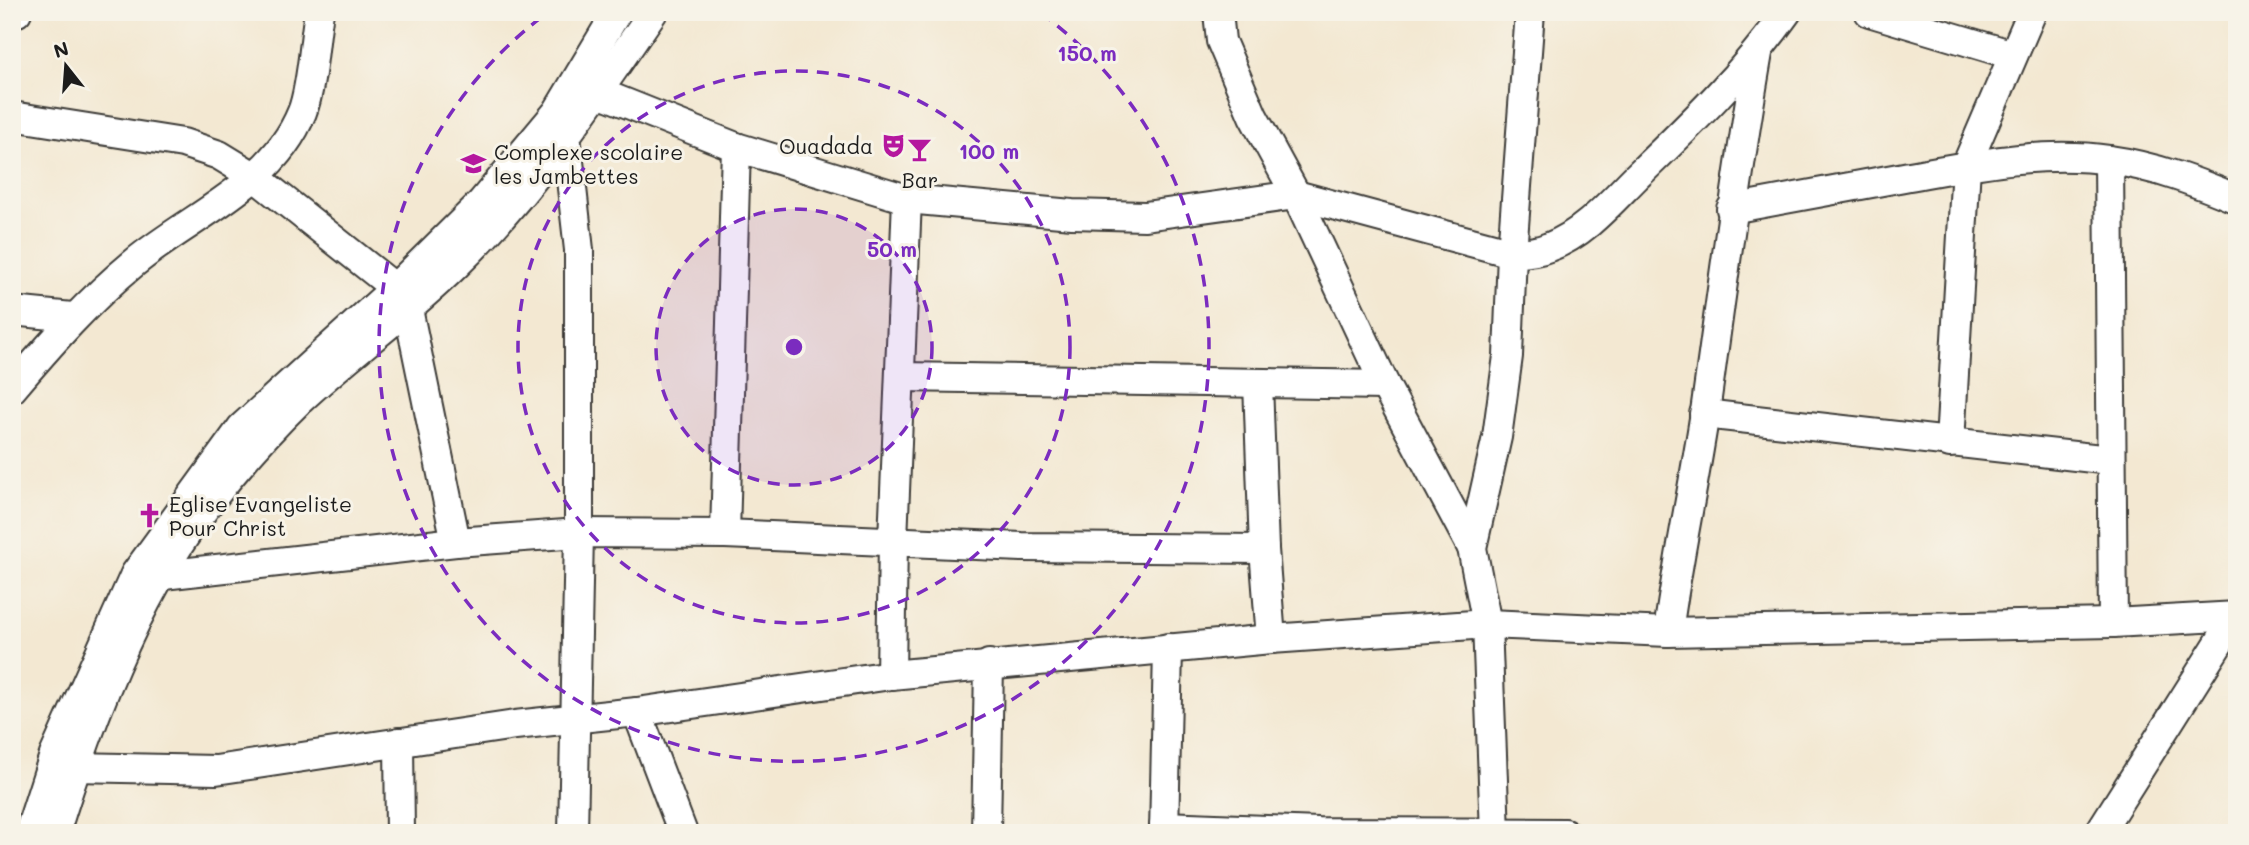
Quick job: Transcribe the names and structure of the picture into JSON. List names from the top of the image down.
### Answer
{
  "places": {
    "theatre": ["Ouadada"],
    "bar": ["Bar"],
    "school or university": ["Complexe scolaire les Jambettes"],
    "church": ["Eglise Evangeliste Pour Christ"]
  },
  "north": "top",
  "rings": ["150 m", "100 m", "50 m"]
}
